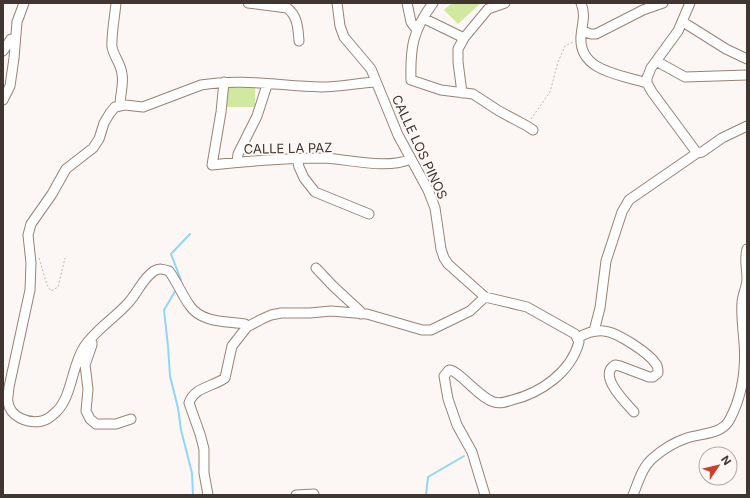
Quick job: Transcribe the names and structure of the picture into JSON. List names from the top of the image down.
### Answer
{
  "streets": {
    "street": ["CALLE LOS PINOS", "CALLE LA PAZ"]
  },
  "crossings": [
    ["CALLE LOS PINOS", "CALLE LA PAZ"]
  ],
  "north": "top right"
}
